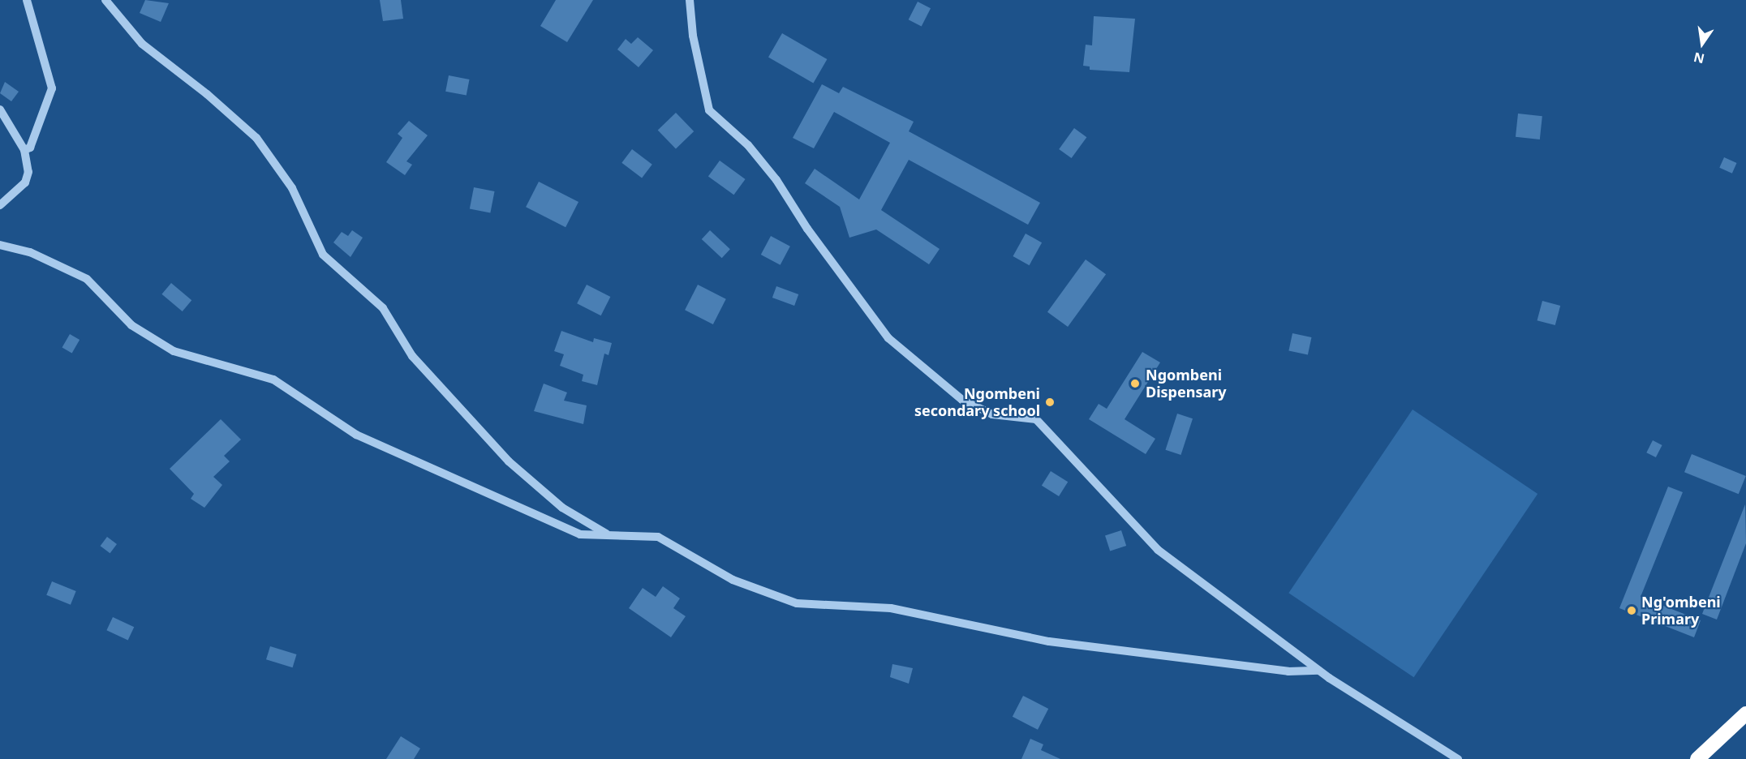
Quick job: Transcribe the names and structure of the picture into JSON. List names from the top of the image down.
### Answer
{
  "places": ["Ngombeni Dispensary", "Ngombeni secondary school", "Ng'ombeni Primary"],
  "north": "bottom"
}
